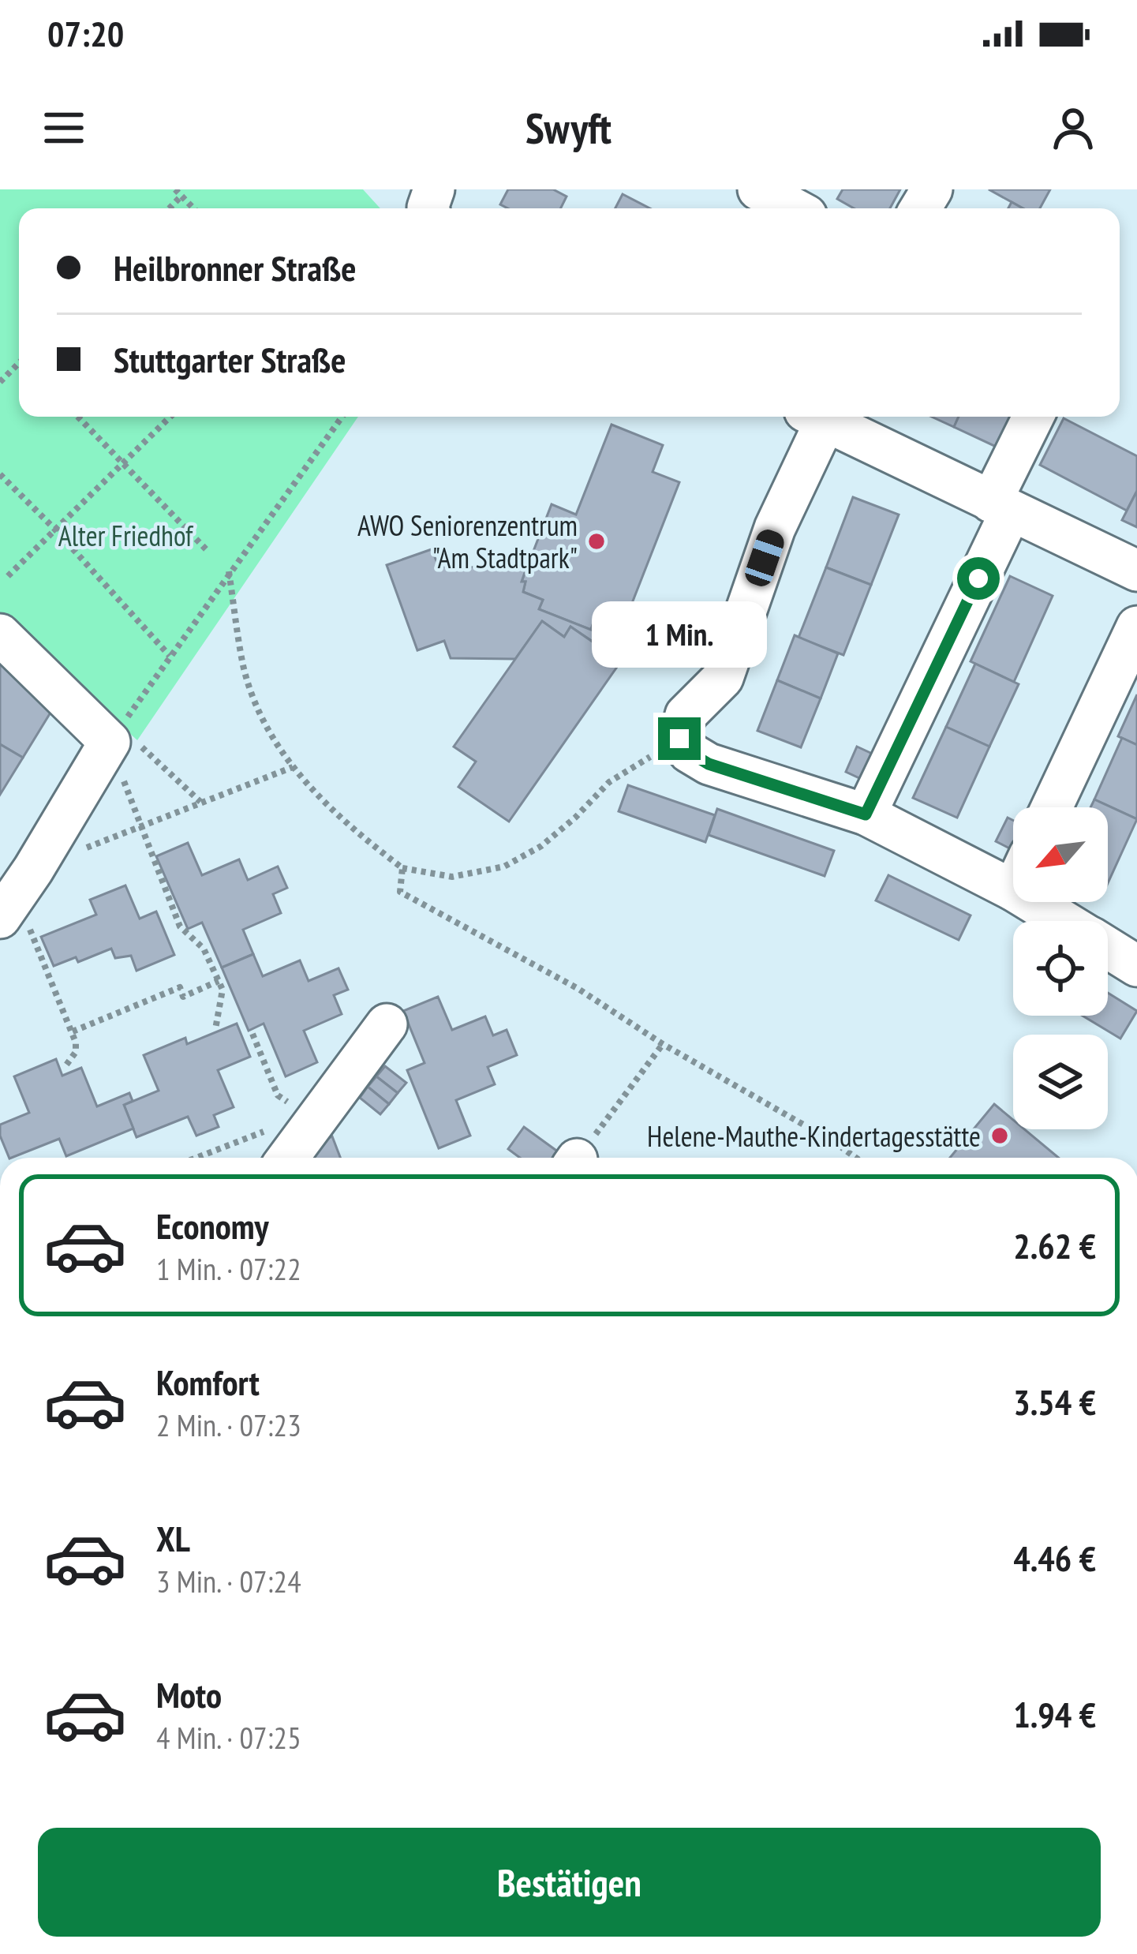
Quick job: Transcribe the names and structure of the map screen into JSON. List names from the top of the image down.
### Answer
{
  "parks": ["Alter Friedhof"],
  "places": ["AWO Seniorenzentrum \"Am Stadtpark\"", "Helene-Mauthe-Kindertagesstätte"],
  "north": "bottom left",
  "page": {
    "status": "07:20",
    "header": "Swyft",
    "banner": ["Heilbronner Straße", "Stuttgarter Straße"],
    "bubble": "1 Min.",
    "list": [
      {
        "name": "Economy",
        "note": "1 Min. · 07:22",
        "value": "2.62 €"
      },
      {
        "name": "Komfort",
        "note": "2 Min. · 07:23",
        "value": "3.54 €"
      },
      {
        "name": "XL",
        "note": "3 Min. · 07:24",
        "value": "4.46 €"
      },
      {
        "name": "Moto",
        "note": "4 Min. · 07:25",
        "value": "1.94 €"
      }
    ],
    "buttons": "Bestätigen"
  }
}
